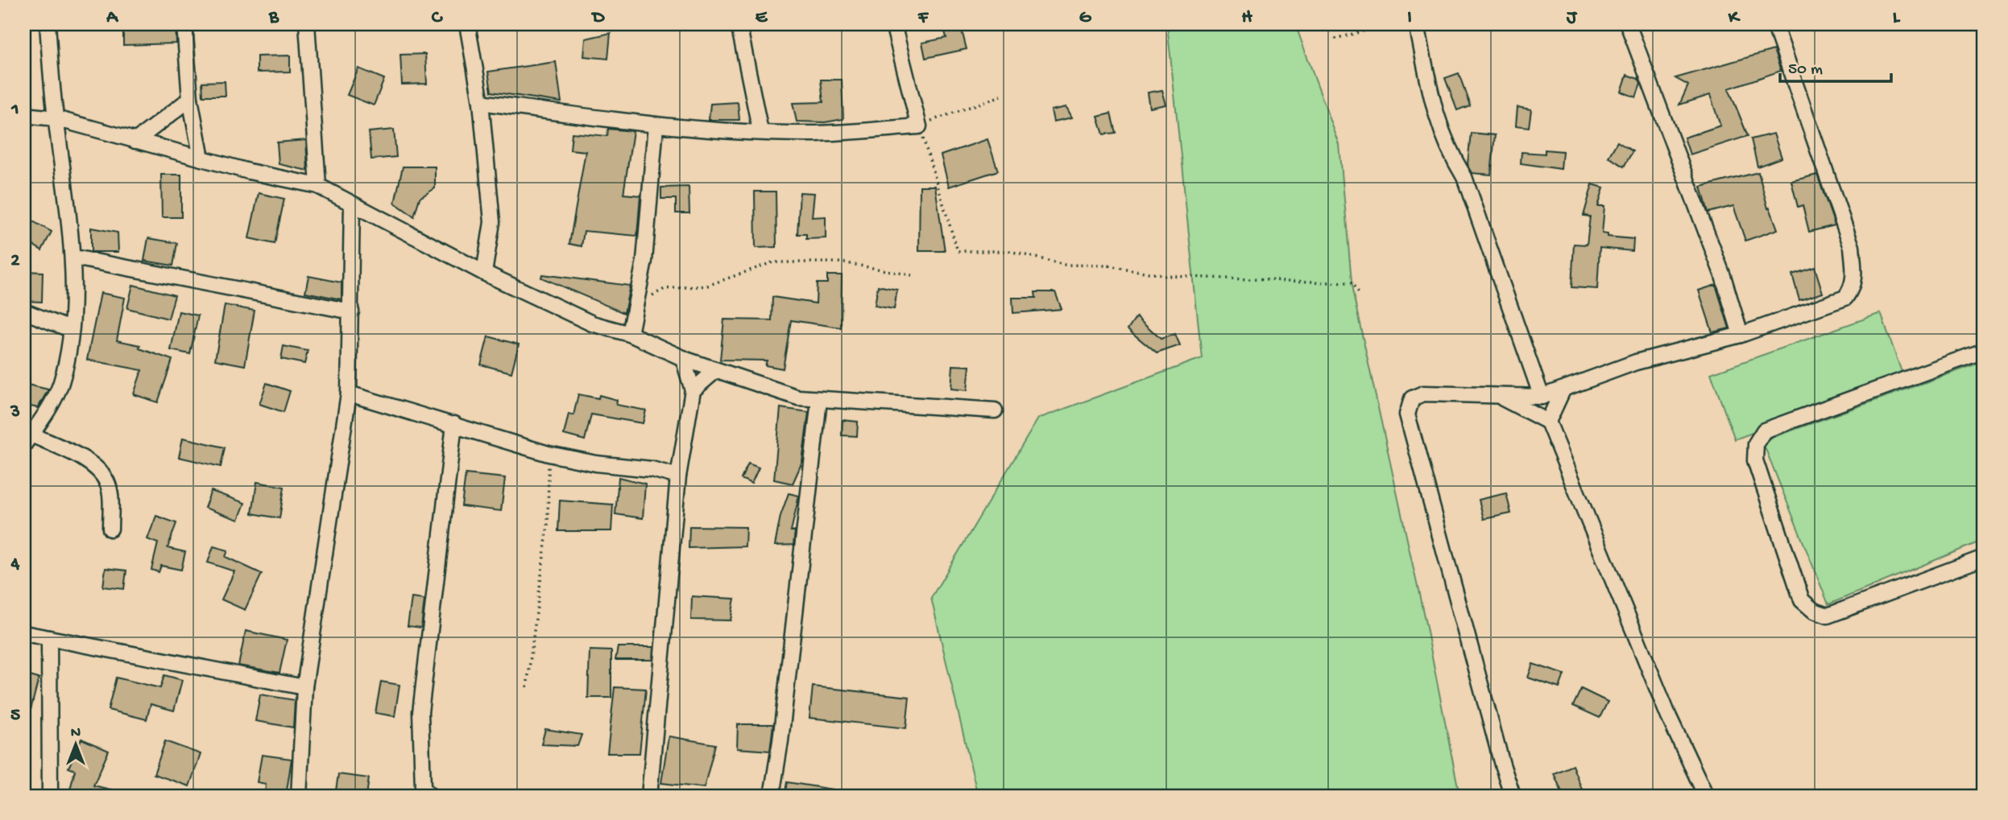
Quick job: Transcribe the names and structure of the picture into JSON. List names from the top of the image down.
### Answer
{
  "scale_bar": "50 m",
  "north": "top",
  "grid": {
    "columns": [
      "A",
      "B",
      "C",
      "D",
      "E",
      "F",
      "G",
      "H",
      "I",
      "J",
      "K",
      "L"
    ],
    "rows": [
      "1",
      "2",
      "3",
      "4",
      "5"
    ]
  }
}
